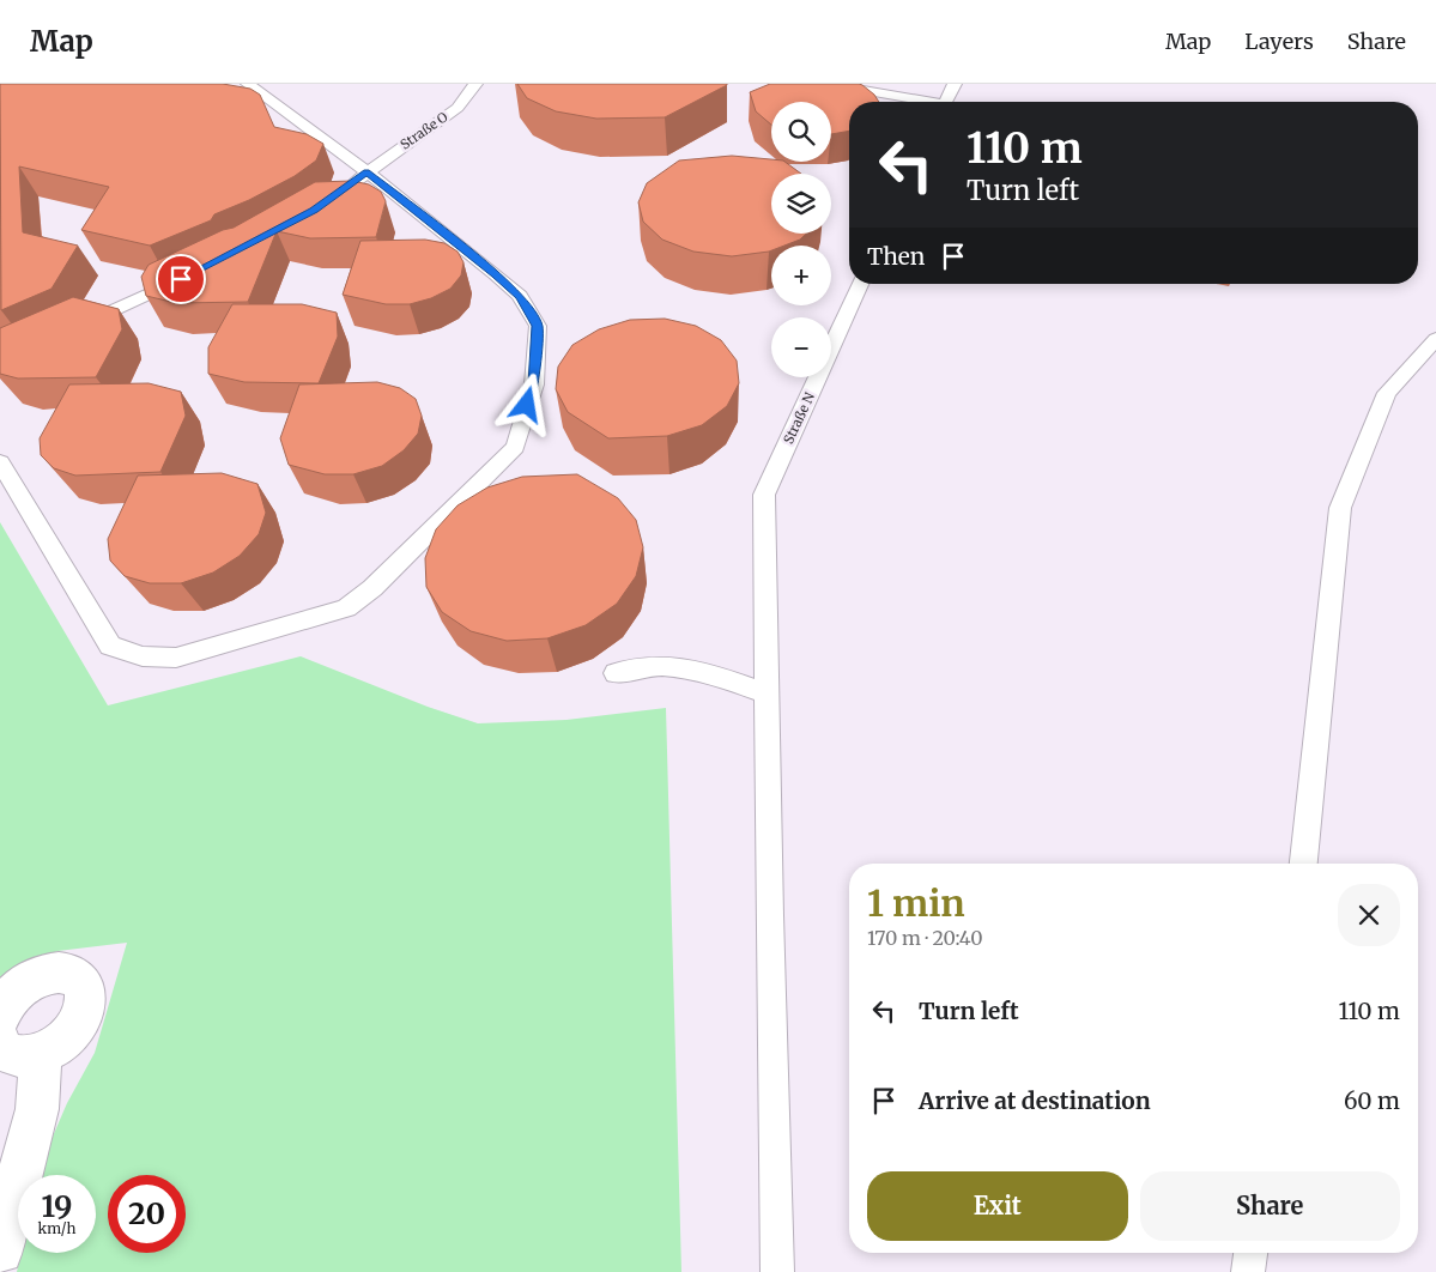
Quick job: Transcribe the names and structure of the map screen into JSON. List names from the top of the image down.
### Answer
{
  "streets": {
    "lane": ["Straße O", "Straße N"]
  },
  "page": {
    "header": "Map",
    "nav": ["Map", "Layers", "Share"],
    "map_buttons": ["+", "−"],
    "turn": ["110 m", "Turn left"],
    "then": "Then",
    "heading": ["1 min", "170 m · 20:40"],
    "list": [
      {
        "name": "Turn left",
        "value": "110 m"
      },
      {
        "name": "Arrive at destination",
        "value": "60 m"
      }
    ],
    "buttons": ["Exit", "Share"],
    "speed": "19 km/h",
    "limit": "20"
  }
}
